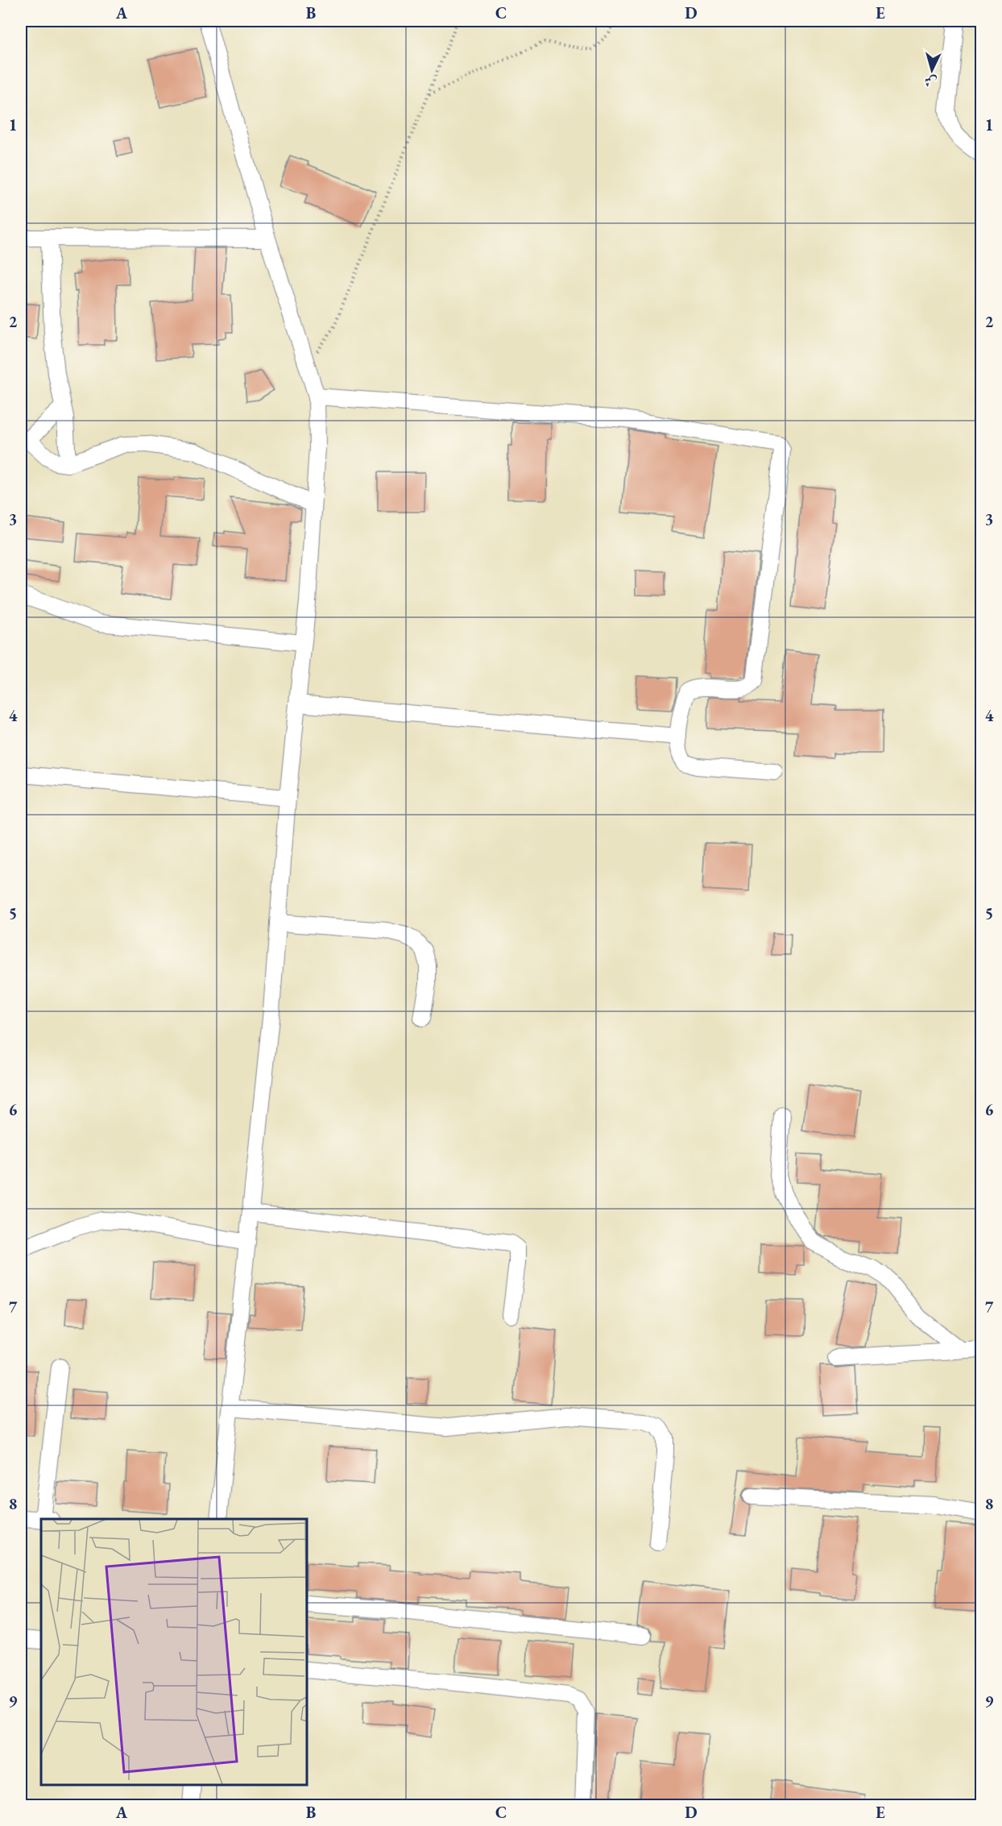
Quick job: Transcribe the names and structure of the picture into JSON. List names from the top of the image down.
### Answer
{
  "north": "bottom",
  "grid": {
    "columns": [
      "A",
      "B",
      "C",
      "D",
      "E"
    ],
    "rows": [
      "1",
      "2",
      "3",
      "4",
      "5",
      "6",
      "7",
      "8",
      "9"
    ]
  }
}
